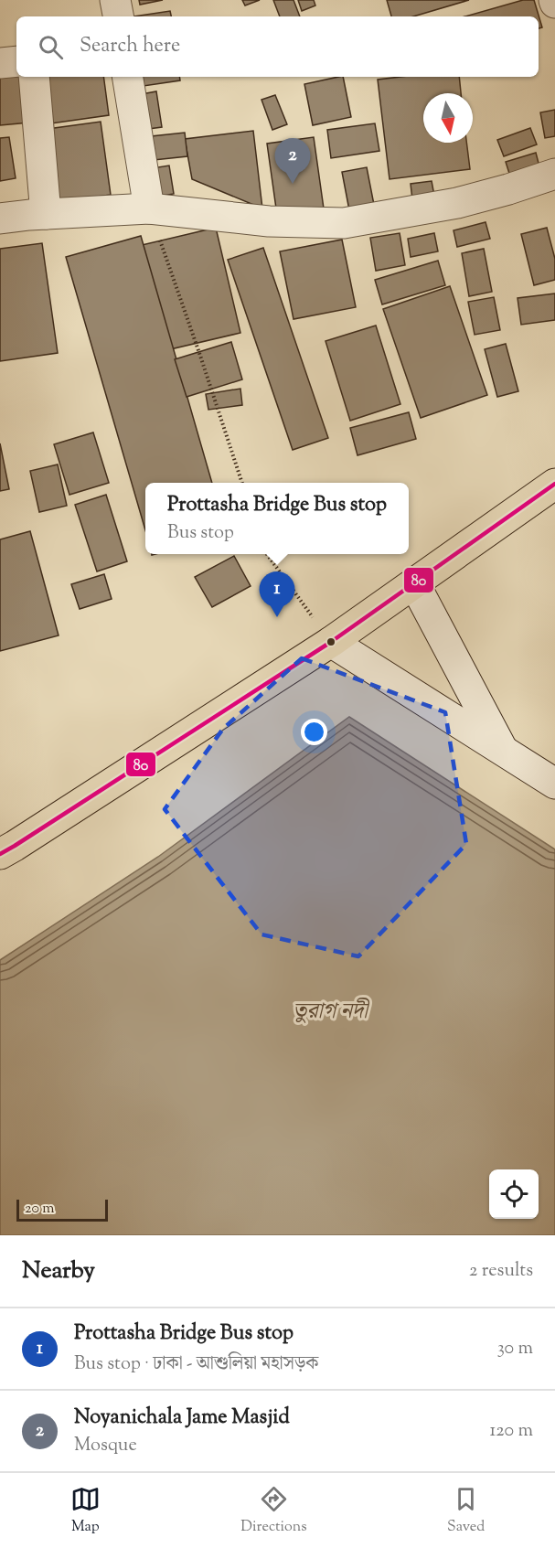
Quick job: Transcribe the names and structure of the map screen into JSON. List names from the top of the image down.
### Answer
{
  "water": ["তুরাগ নদী"],
  "lines": ["transit line 80"],
  "scale_bar": "20 m",
  "north": "bottom",
  "page": {
    "search": "Search here",
    "pins": ["2", "1"],
    "popup": ["Prottasha Bridge Bus stop", "Bus stop"],
    "scale": "20 m",
    "heading": ["Nearby", "2 results"],
    "list": [
      {
        "mark": "1",
        "name": "Prottasha Bridge Bus stop",
        "note": "Bus stop · ঢাকা - আশুলিয়া মহাসড়ক",
        "value": "30 m"
      },
      {
        "mark": "2",
        "name": "Noyanichala Jame Masjid",
        "note": "Mosque",
        "value": "120 m"
      }
    ],
    "nav": ["Map", "Directions", "Saved"]
  }
}
